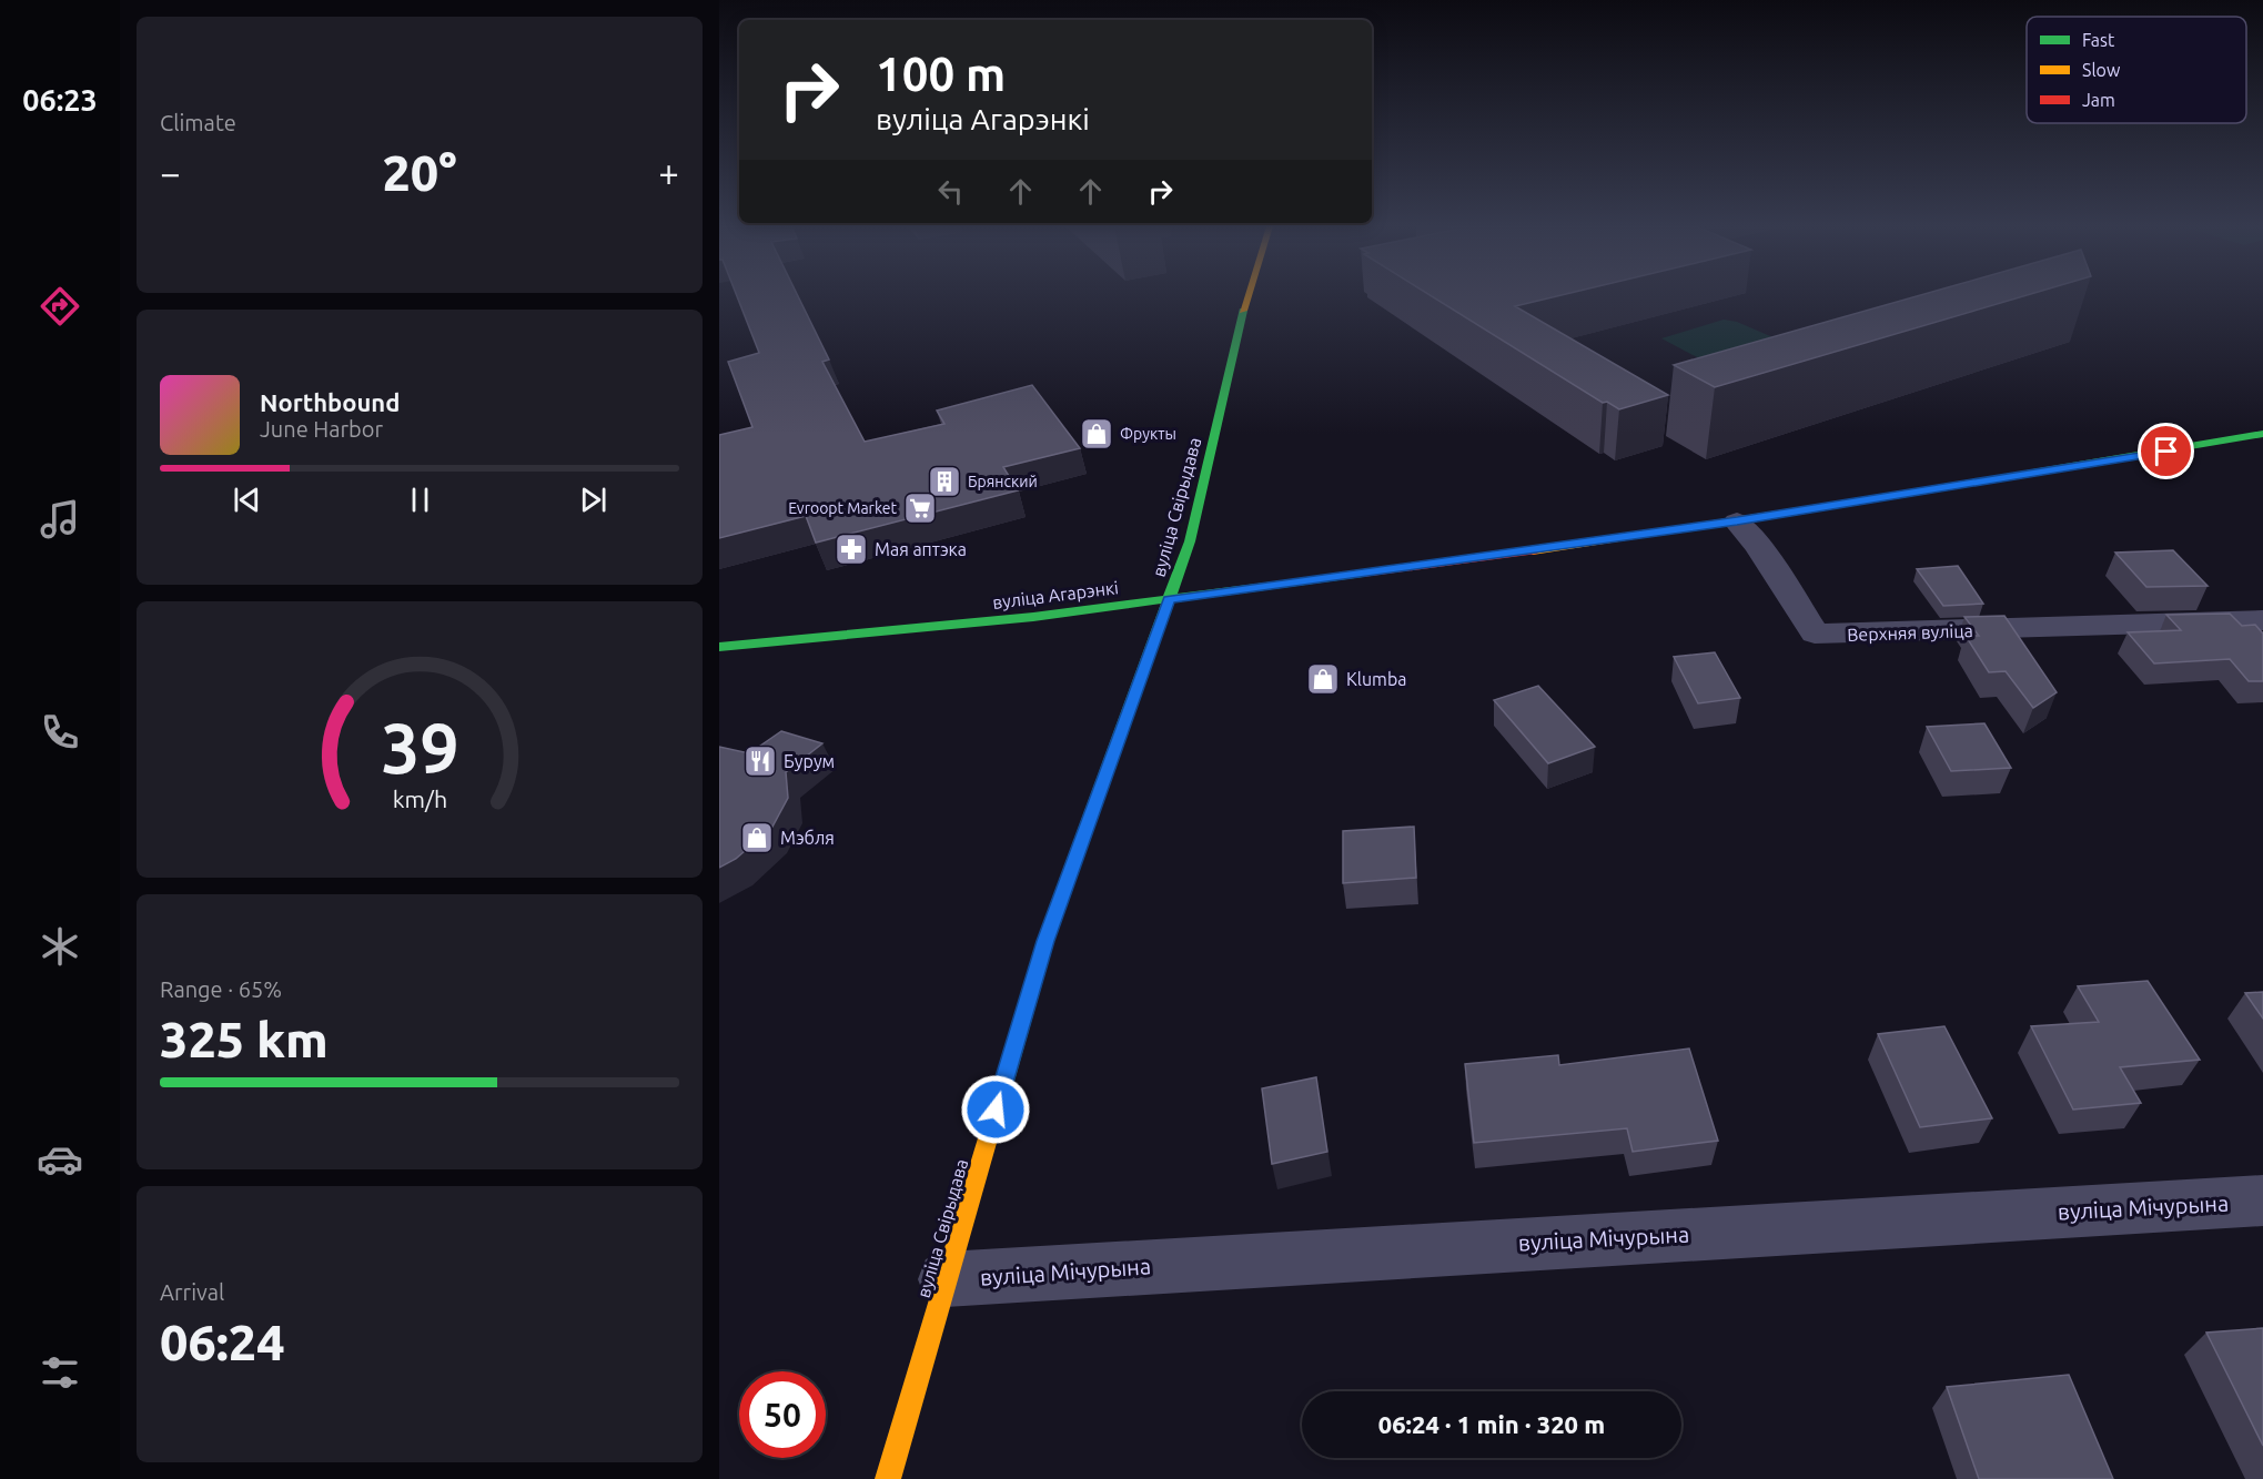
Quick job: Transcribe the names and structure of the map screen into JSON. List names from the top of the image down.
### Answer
{
  "streets": {
    "main road": ["вуліца Свірыдава", "вуліца Агарэнкі"],
    "street": ["Верхняя вуліца", "вуліца Мічурына"]
  },
  "crossings": [
    ["вуліца Свірыдава", "вуліца Агарэнкі"],
    ["вуліца Свірыдава", "вуліца Мічурына"],
    ["вуліца Агарэнкі", "Верхняя вуліца"]
  ],
  "places": {
    "shop": ["Фрукты", "Klumba", "Мэбля"],
    "building": ["Брянский"],
    "supermarket": ["Evroopt Market"],
    "pharmacy": ["Мая аптэка"],
    "restaurant": ["Бурум"]
  },
  "legend": ["Fast", "Slow", "Jam"],
  "page": {
    "tabs": "06:23",
    "tile": [
      "Climate",
      ["Range · 65%", "325 km"],
      ["Arrival", "06:24"]
    ],
    "turn": ["100 m", "вуліца Агарэнкі"],
    "heat": ["−", "20°", "+"],
    "song": ["Northbound", "June Harbor"],
    "limit": "50",
    "trip": "06:24 · 1 min · 320 m",
    "gauge": ["39", "km/h"]
  }
}
